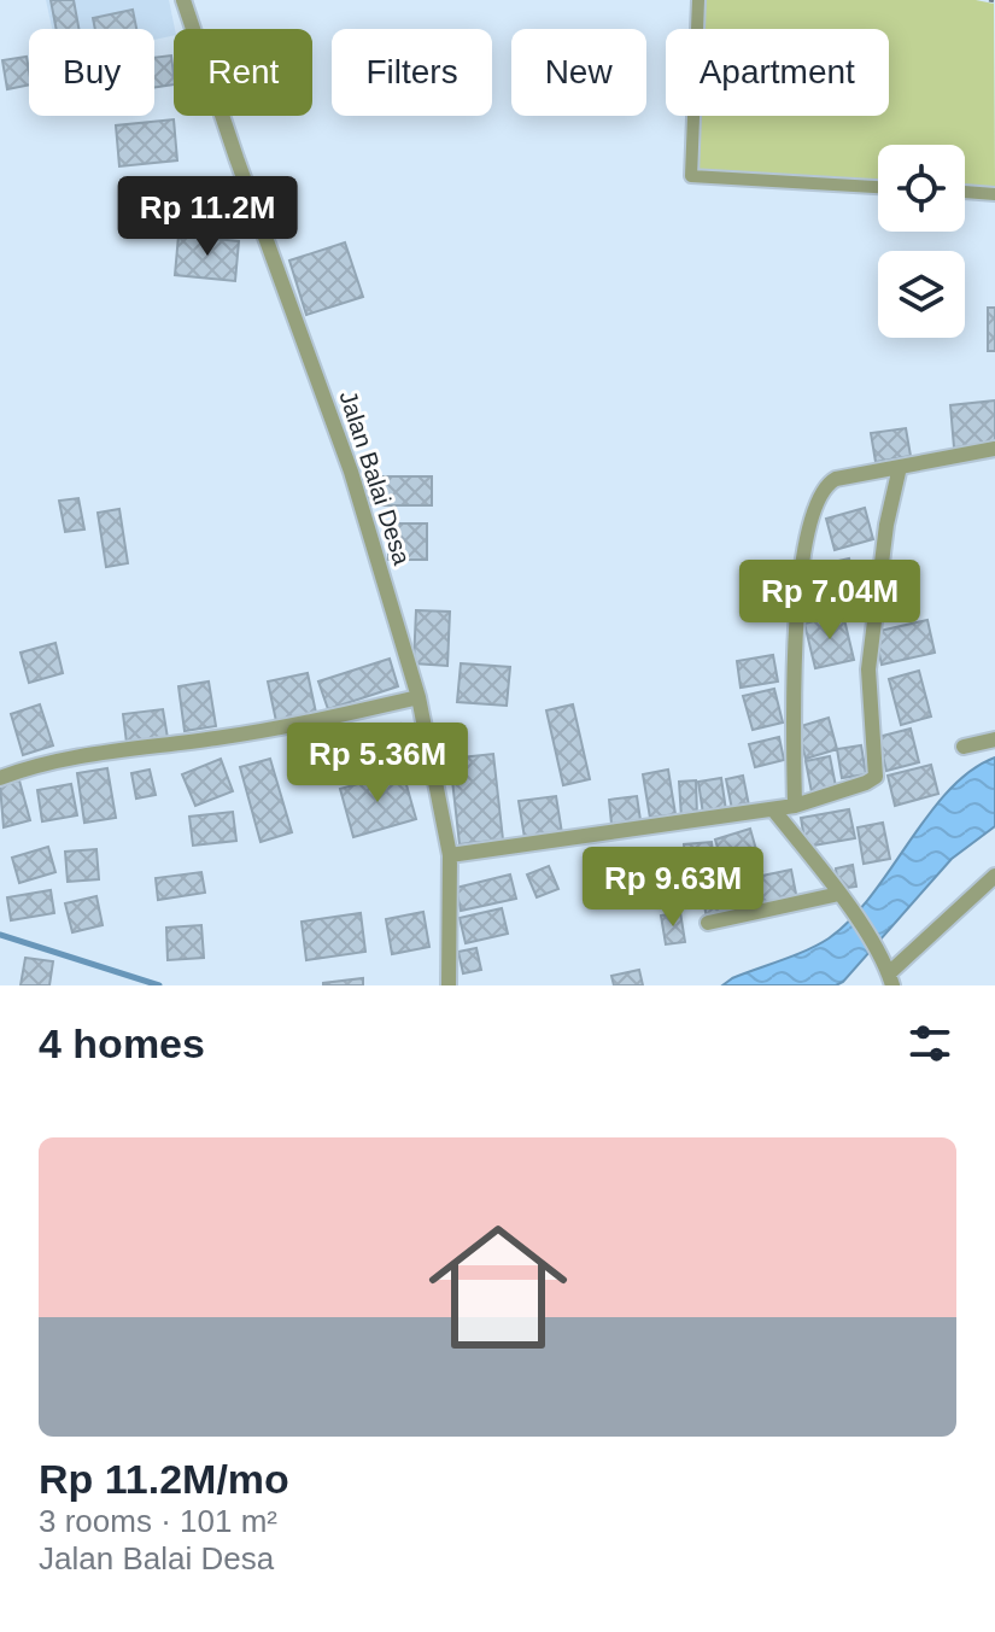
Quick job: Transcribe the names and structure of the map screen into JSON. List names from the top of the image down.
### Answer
{
  "streets": {
    "street": ["Jalan Balai Desa"]
  },
  "page": {
    "chip": [
      "Buy",
      "Rent",
      "Filters",
      "New",
      "Apartment"
    ],
    "price": [
      "Rp 11.2M",
      "Rp 7.04M",
      "Rp 5.36M",
      "Rp 9.63M"
    ],
    "heading": "4 homes",
    "list": [
      {
        "name": "Rp 11.2M/mo",
        "note": "3 rooms · 101 m² · Jalan Balai Desa"
      }
    ]
  }
}
